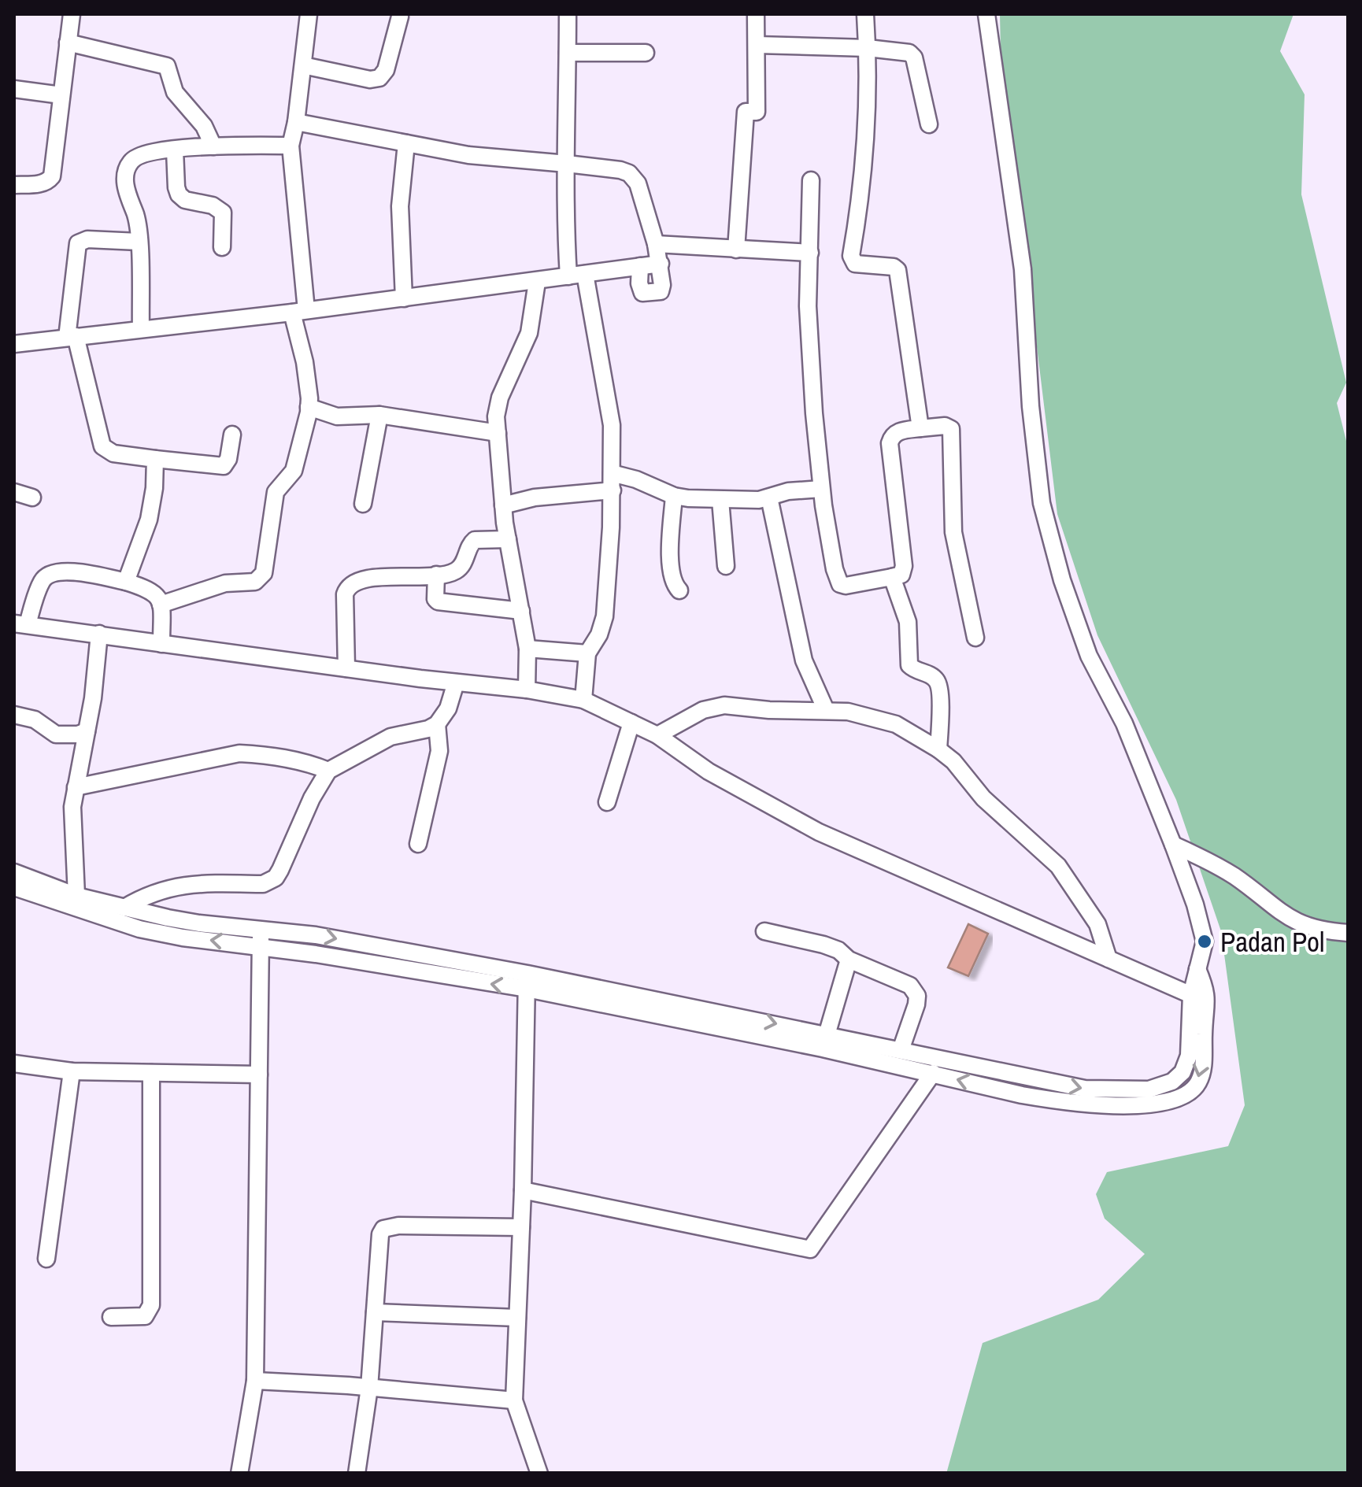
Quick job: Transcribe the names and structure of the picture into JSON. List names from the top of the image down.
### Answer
{
  "places": ["Padan Pol"]
}
